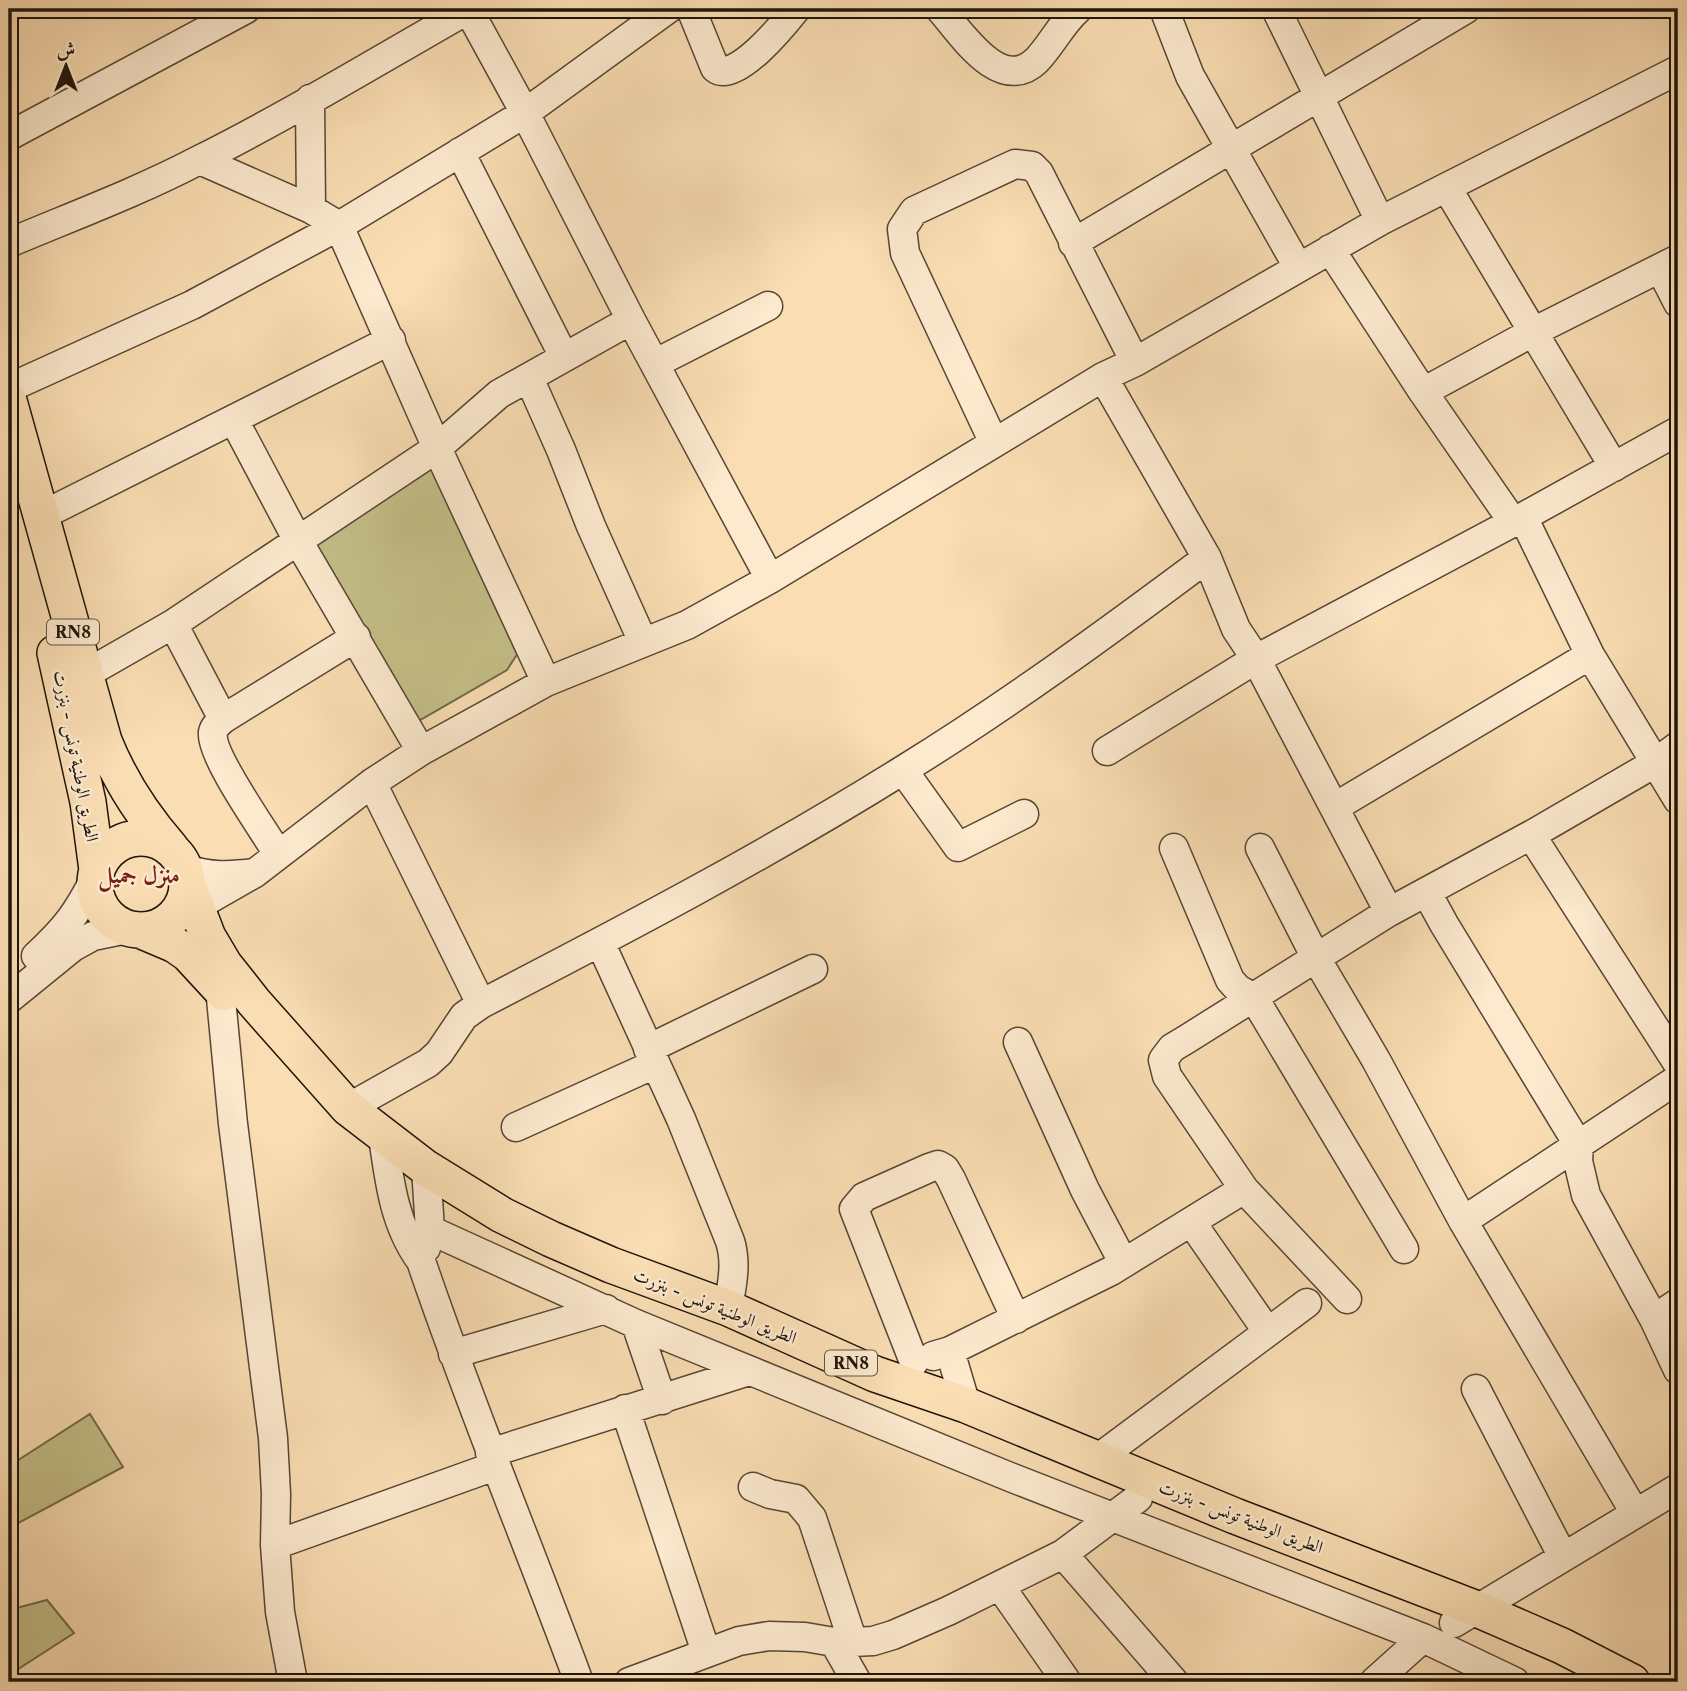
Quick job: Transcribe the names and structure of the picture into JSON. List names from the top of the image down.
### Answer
{
  "streets": {
    "main road": ["RN8", "الطريق الوطنية تونس - بنزرت"]
  },
  "crossings": [
    ["RN8", "الطريق الوطنية تونس - بنزرت"]
  ],
  "districts": ["منزل جميل"],
  "north": "top"
}
